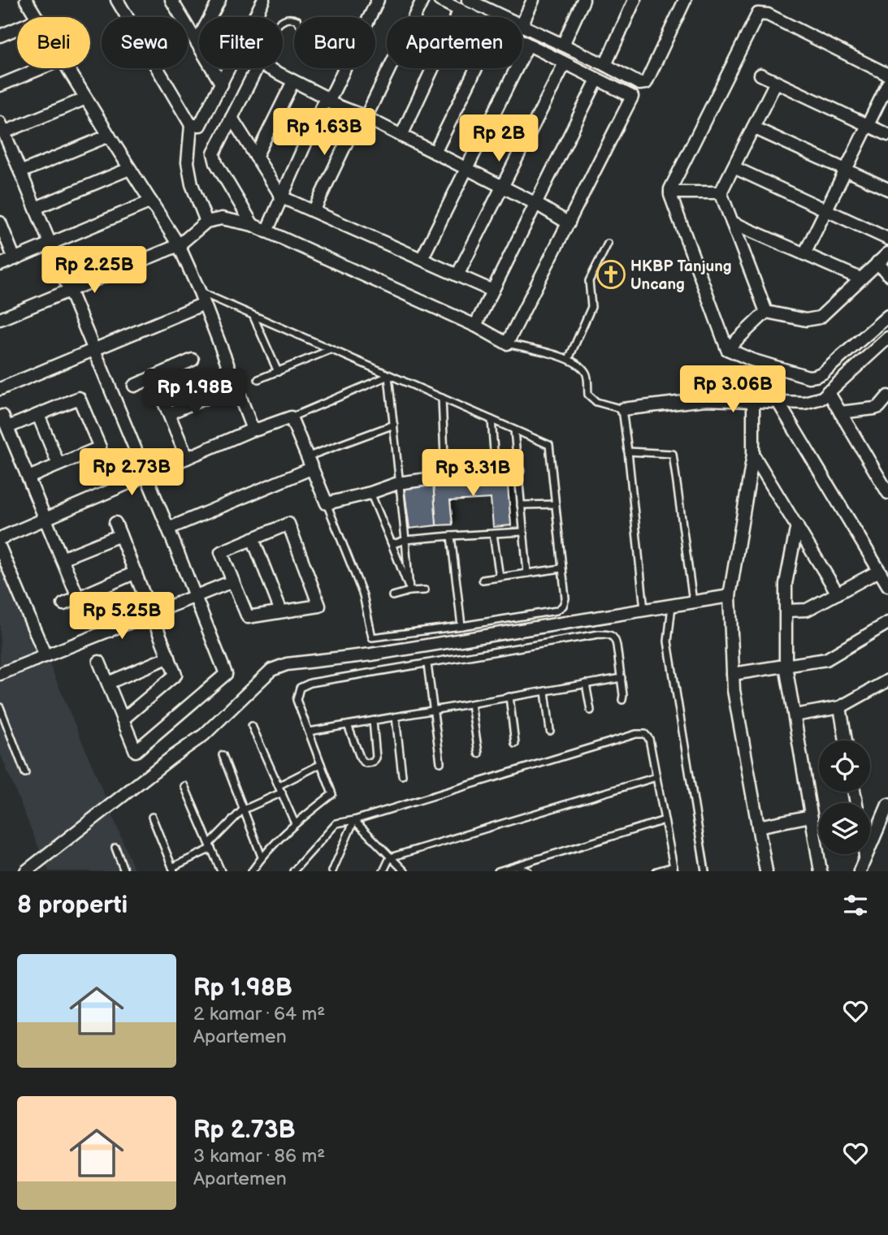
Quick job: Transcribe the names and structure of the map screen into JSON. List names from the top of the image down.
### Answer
{
  "places": {
    "church": ["HKBP Tanjung Uncang"]
  },
  "page": {
    "chip": [
      "Beli",
      "Sewa",
      "Filter",
      "Baru",
      "Apartemen"
    ],
    "price": [
      "Rp 1.63B",
      "Rp 2B",
      "Rp 2.25B",
      "Rp 3.06B",
      "Rp 1.98B",
      "Rp 2.73B",
      "Rp 3.31B",
      "Rp 5.25B"
    ],
    "heading": "8 properti",
    "list": [
      {
        "name": "Rp 1.98B",
        "note": "2 kamar · 64 m² · Apartemen"
      },
      {
        "name": "Rp 2.73B",
        "note": "3 kamar · 86 m² · Apartemen"
      }
    ]
  }
}
